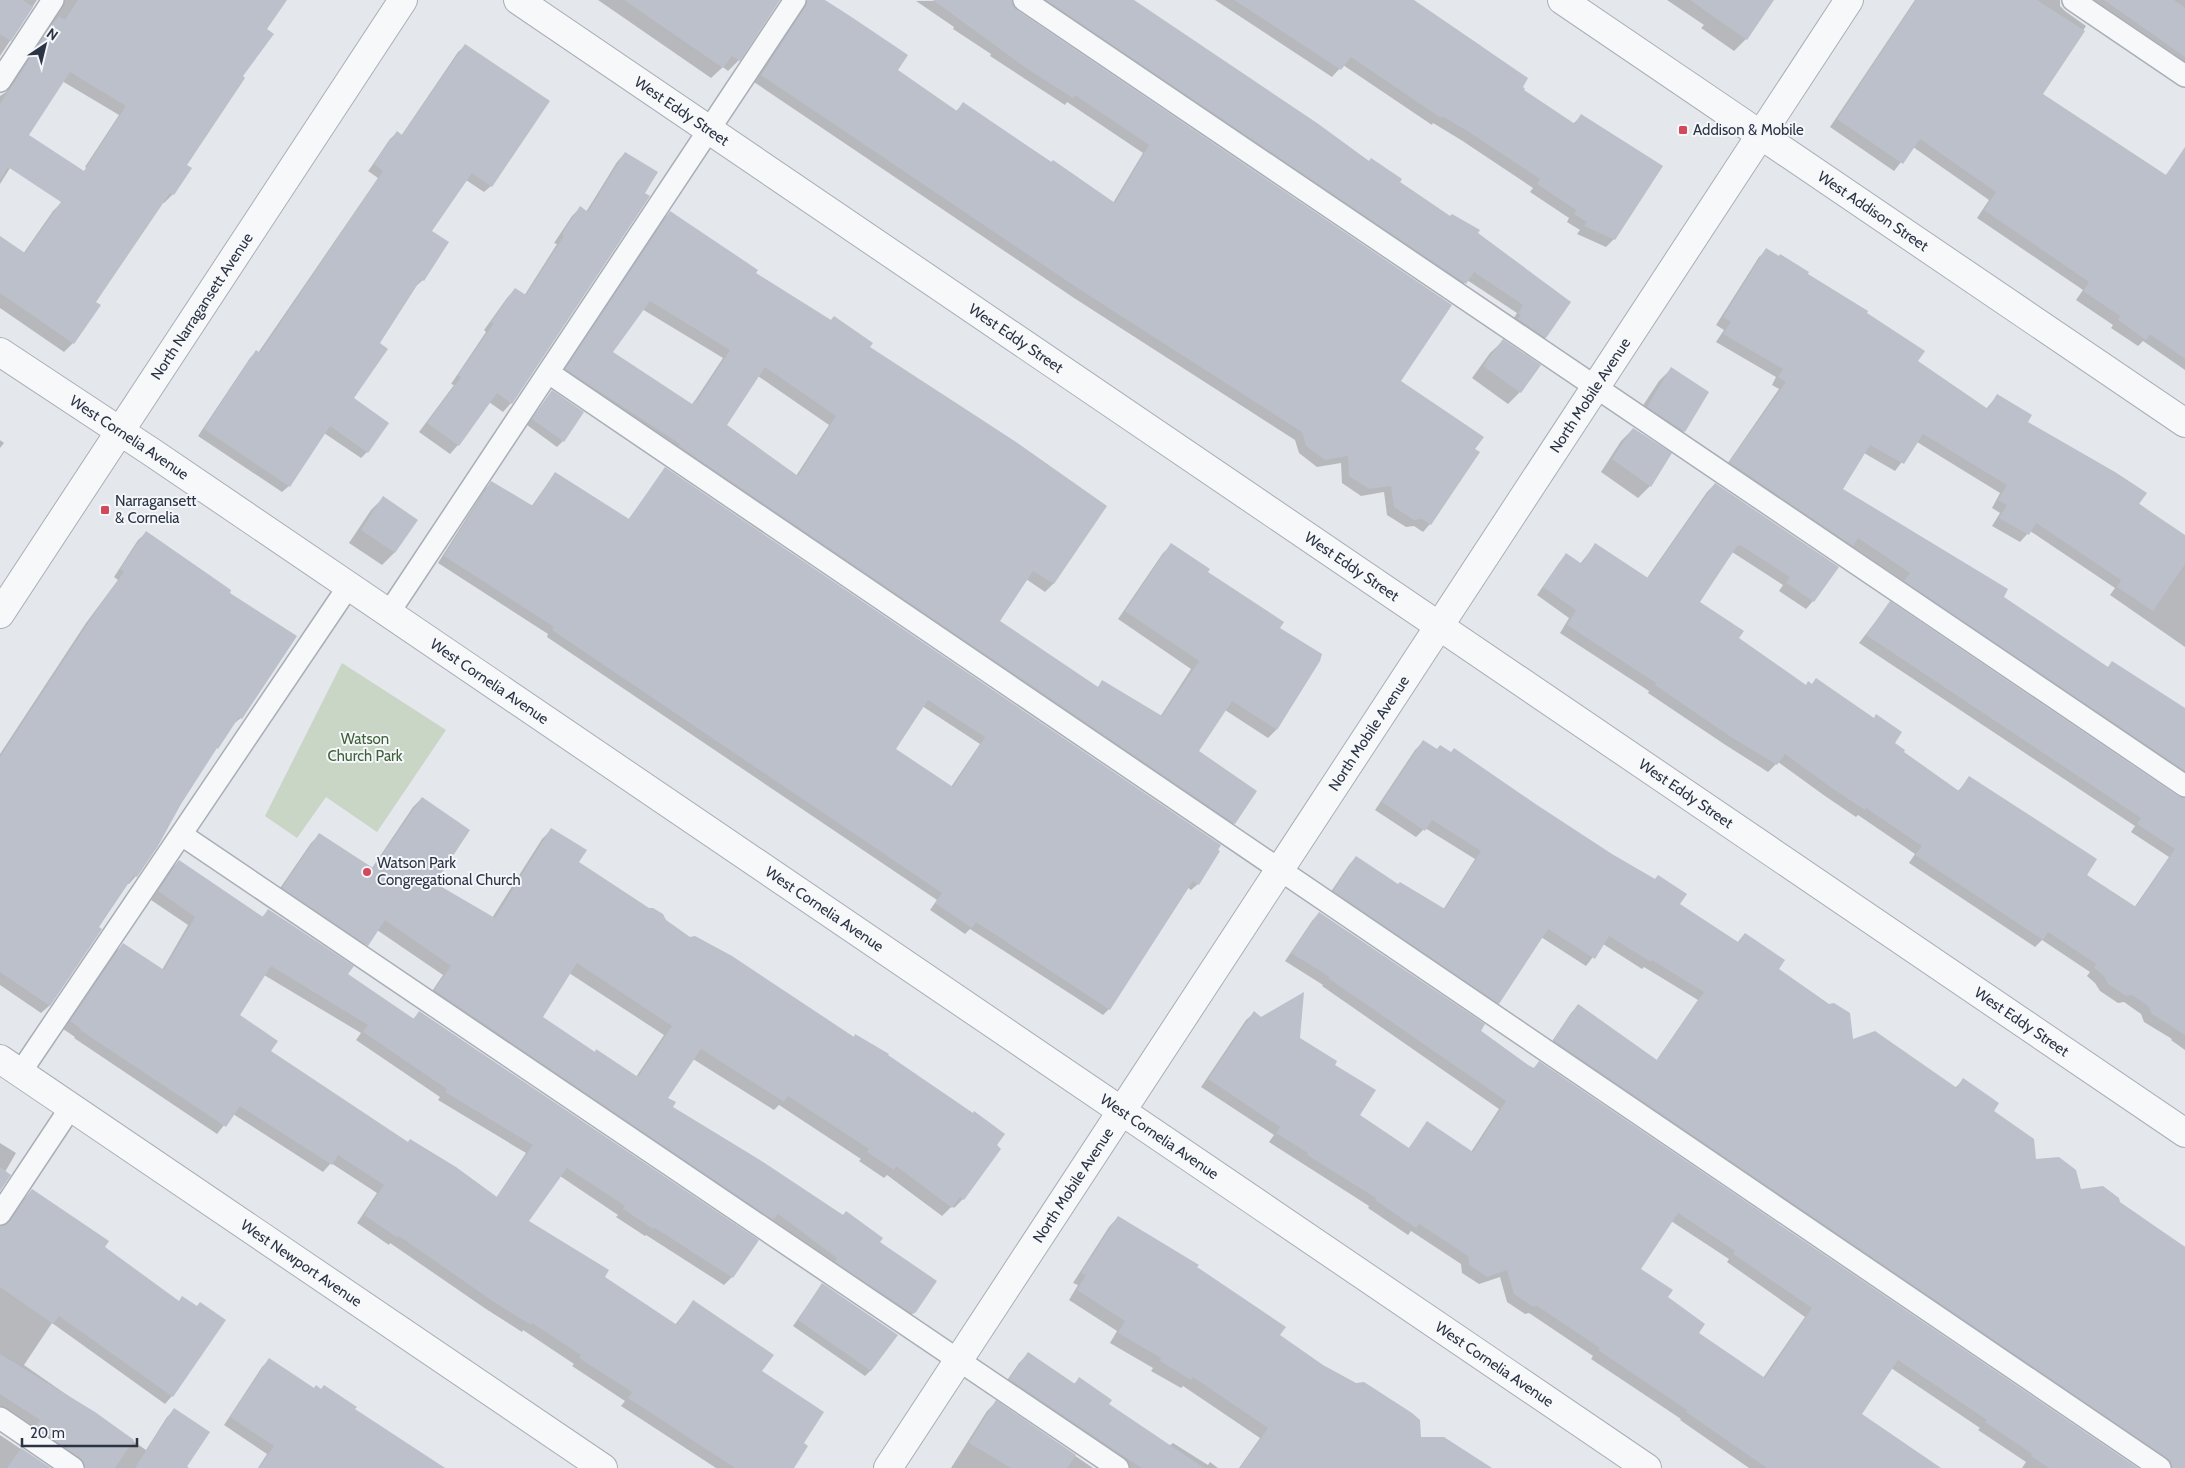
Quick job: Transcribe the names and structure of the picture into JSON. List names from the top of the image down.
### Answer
{
  "streets": {
    "street": [
      "West Eddy Street",
      "West Addison Street",
      "North Narragansett Avenue",
      "North Mobile Avenue",
      "West Cornelia Avenue",
      "West Newport Avenue"
    ]
  },
  "crossings": [
    ["West Eddy Street", "North Mobile Avenue"],
    ["West Addison Street", "North Mobile Avenue"],
    ["North Narragansett Avenue", "West Cornelia Avenue"],
    ["North Mobile Avenue", "West Cornelia Avenue"]
  ],
  "parks": ["Watson Church Park"],
  "places": {
    "transit": ["Addison & Mobile", "Narragansett & Cornelia"],
    "other": ["Watson Park Congregational Church"]
  },
  "scale_bar": "20 m",
  "north": "top right"
}
